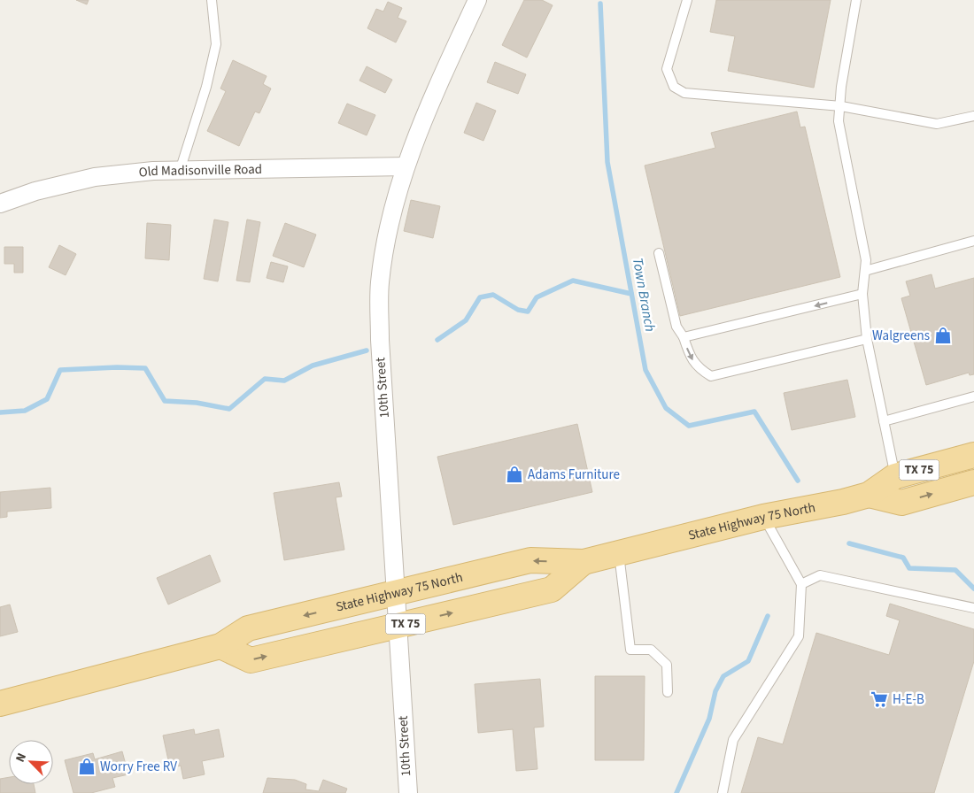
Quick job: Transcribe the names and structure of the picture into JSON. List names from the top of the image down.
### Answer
{
  "streets": {
    "main road": ["TX 75", "State Highway 75 North"],
    "street": ["Old Madisonville Road", "10th Street"]
  },
  "crossings": [
    ["Old Madisonville Road", "10th Street"],
    ["10th Street", "State Highway 75 North"]
  ],
  "water": ["Town Branch"],
  "places": {
    "shop": ["Walgreens", "Adams Furniture", "Worry Free RV"],
    "supermarket": ["H-E-B"]
  },
  "north": "top left"
}
